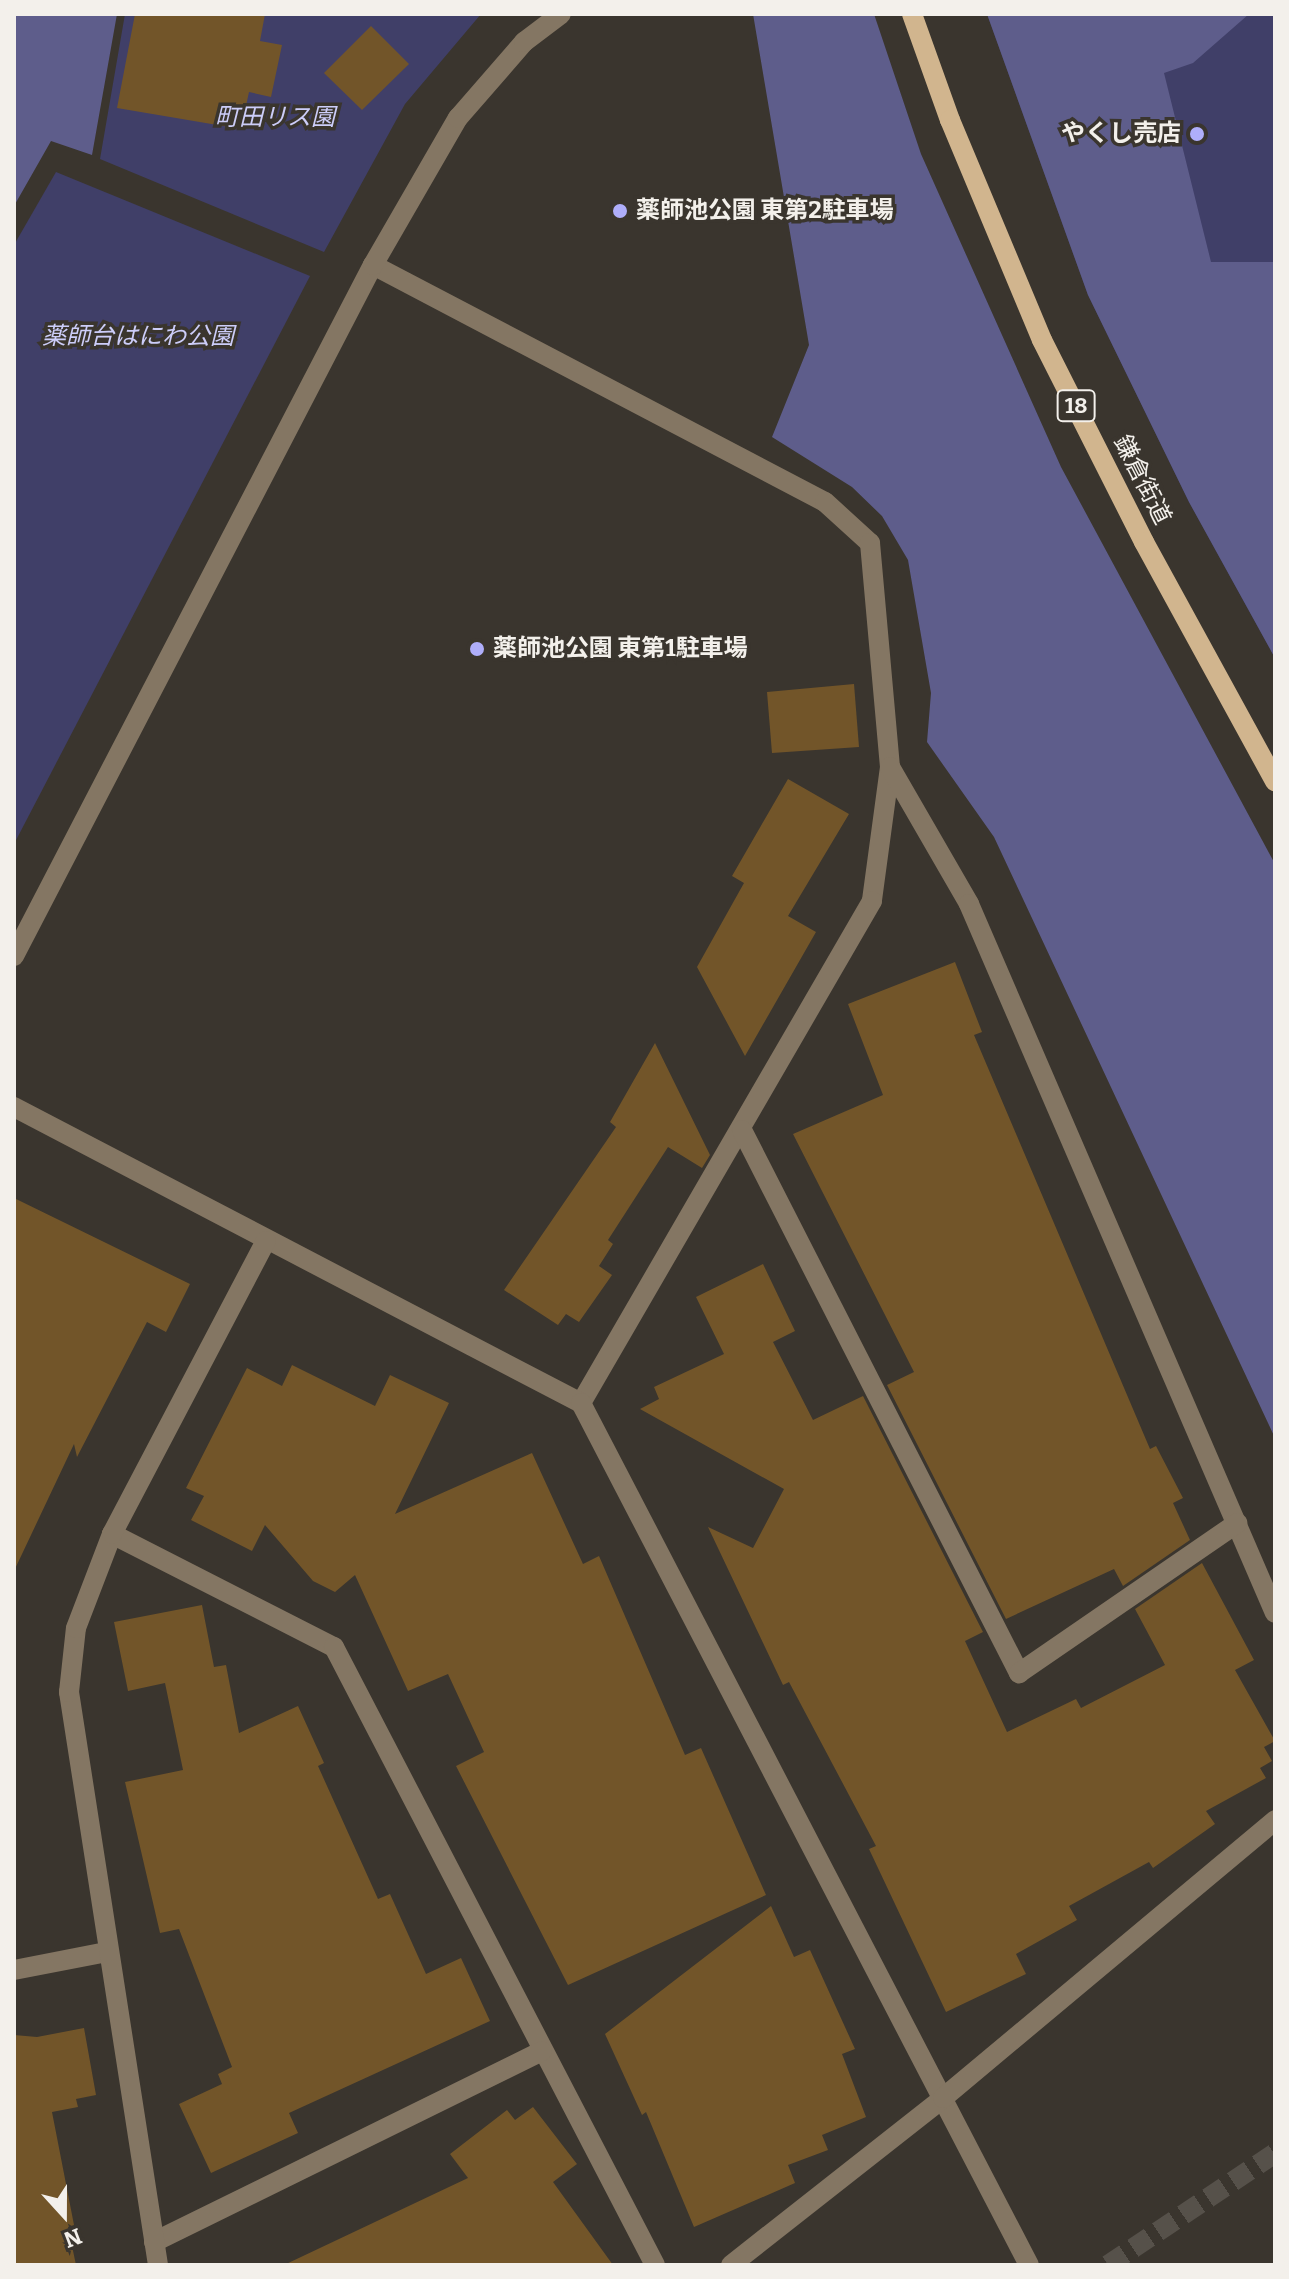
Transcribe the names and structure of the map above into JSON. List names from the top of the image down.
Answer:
{
  "streets": {
    "main road": ["18", "鎌倉街道"]
  },
  "parks": ["町田リス園", "薬師台はにわ公園"],
  "places": ["やくし売店", "薬師池公園 東第2駐車場", "薬師池公園 東第1駐車場"],
  "north": "bottom"
}
